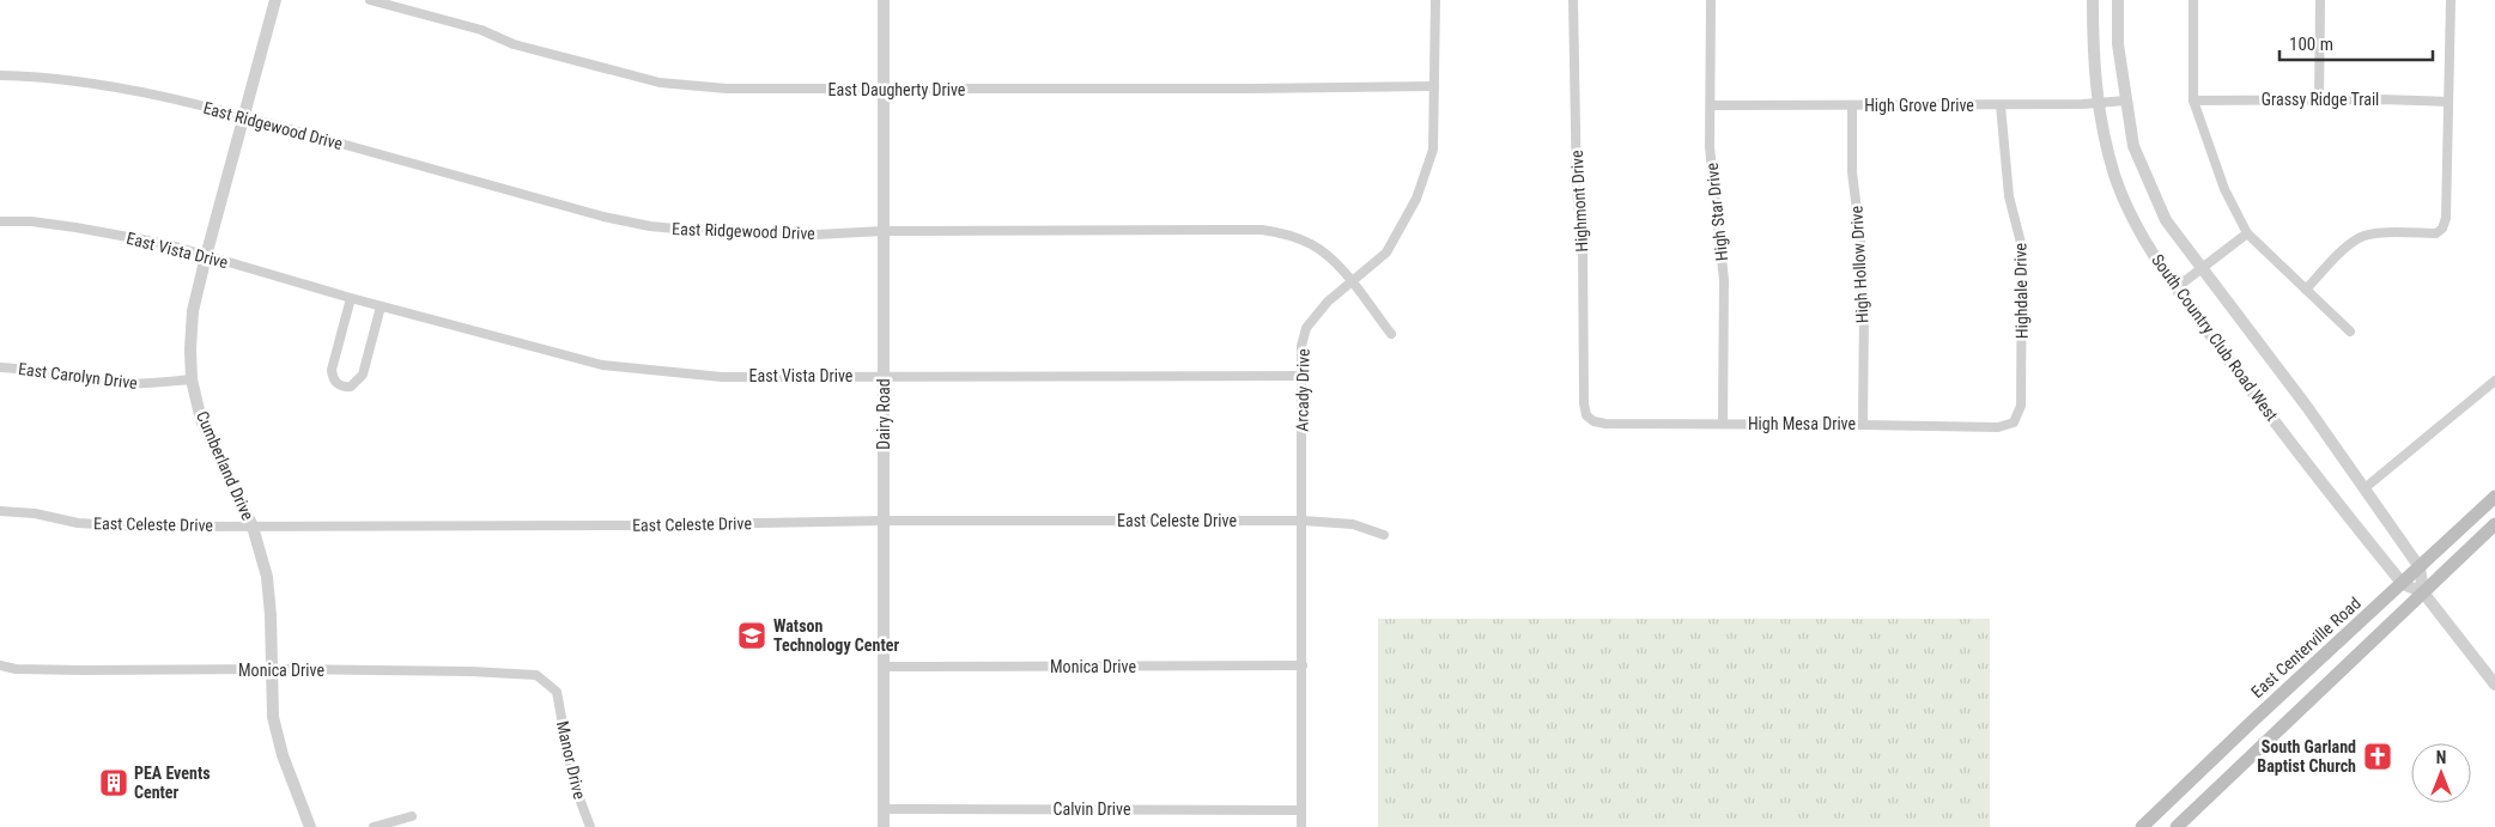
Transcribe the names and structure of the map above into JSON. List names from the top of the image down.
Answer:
{
  "streets": {
    "main road": ["East Centerville Road"],
    "street": [
      "East Daugherty Drive",
      "Grassy Ridge Trail",
      "High Grove Drive",
      "East Ridgewood Drive",
      "Highmont Drive",
      "High Star Drive",
      "East Vista Drive",
      "High Hollow Drive",
      "Highdale Drive",
      "South Country Club Road West",
      "East Carolyn Drive",
      "Arcady Drive",
      "Dairy Road",
      "High Mesa Drive",
      "Cumberland Drive",
      "East Celeste Drive",
      "Monica Drive",
      "Manor Drive",
      "Calvin Drive"
    ]
  },
  "crossings": [
    ["East Daugherty Drive", "Arcady Drive"],
    ["East Daugherty Drive", "Dairy Road"],
    ["High Grove Drive", "High Star Drive"],
    ["High Grove Drive", "High Hollow Drive"],
    ["High Grove Drive", "Highdale Drive"],
    ["High Grove Drive", "South Country Club Road West"],
    ["East Ridgewood Drive", "Arcady Drive"],
    ["East Ridgewood Drive", "Dairy Road"],
    ["East Ridgewood Drive", "Cumberland Drive"],
    ["Highmont Drive", "High Mesa Drive"],
    ["High Star Drive", "High Mesa Drive"],
    ["East Vista Drive", "Arcady Drive"],
    ["East Vista Drive", "Dairy Road"],
    ["East Vista Drive", "Cumberland Drive"],
    ["High Hollow Drive", "High Mesa Drive"],
    ["Highdale Drive", "High Mesa Drive"],
    ["South Country Club Road West", "East Centerville Road"],
    ["East Carolyn Drive", "Cumberland Drive"],
    ["Arcady Drive", "East Celeste Drive"],
    ["Arcady Drive", "Monica Drive"],
    ["Arcady Drive", "Calvin Drive"],
    ["Dairy Road", "East Celeste Drive"],
    ["Dairy Road", "Monica Drive"],
    ["Dairy Road", "Calvin Drive"],
    ["Cumberland Drive", "East Celeste Drive"],
    ["Cumberland Drive", "Monica Drive"],
    ["Monica Drive", "Manor Drive"]
  ],
  "places": {
    "school or university": ["Watson Technology Center"],
    "church": ["South Garland Baptist Church"],
    "building": ["PEA Events Center"]
  },
  "scale_bar": "100 m",
  "north": "top"
}
